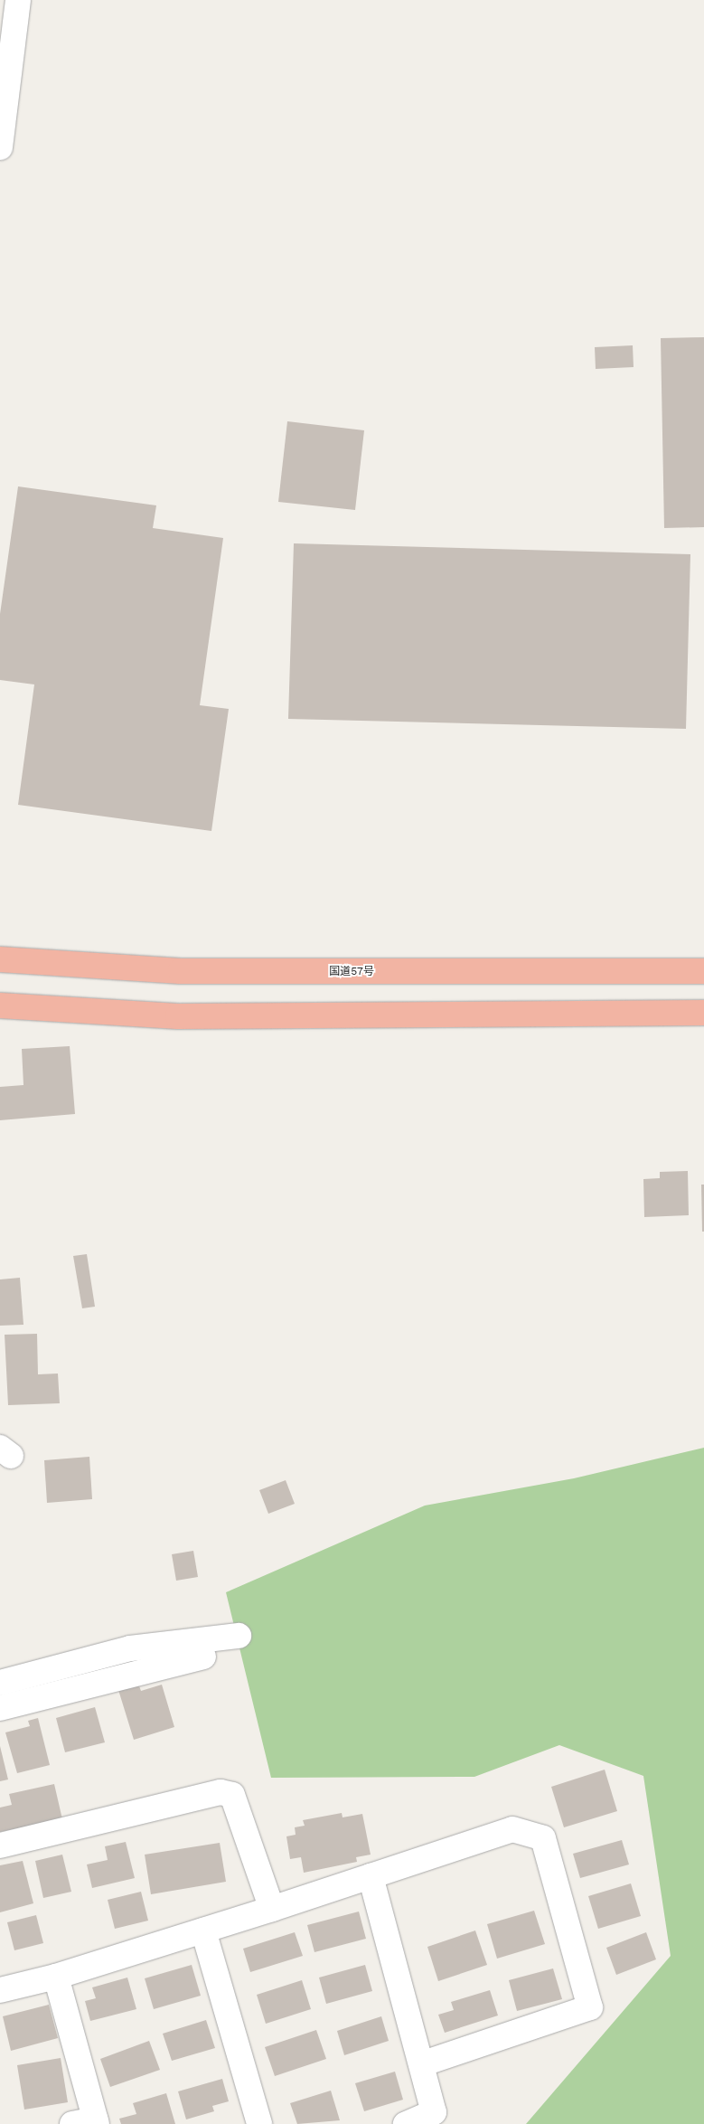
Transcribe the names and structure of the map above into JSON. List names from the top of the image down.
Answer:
{
  "streets": {
    "highway": ["国道57号"]
  }
}
